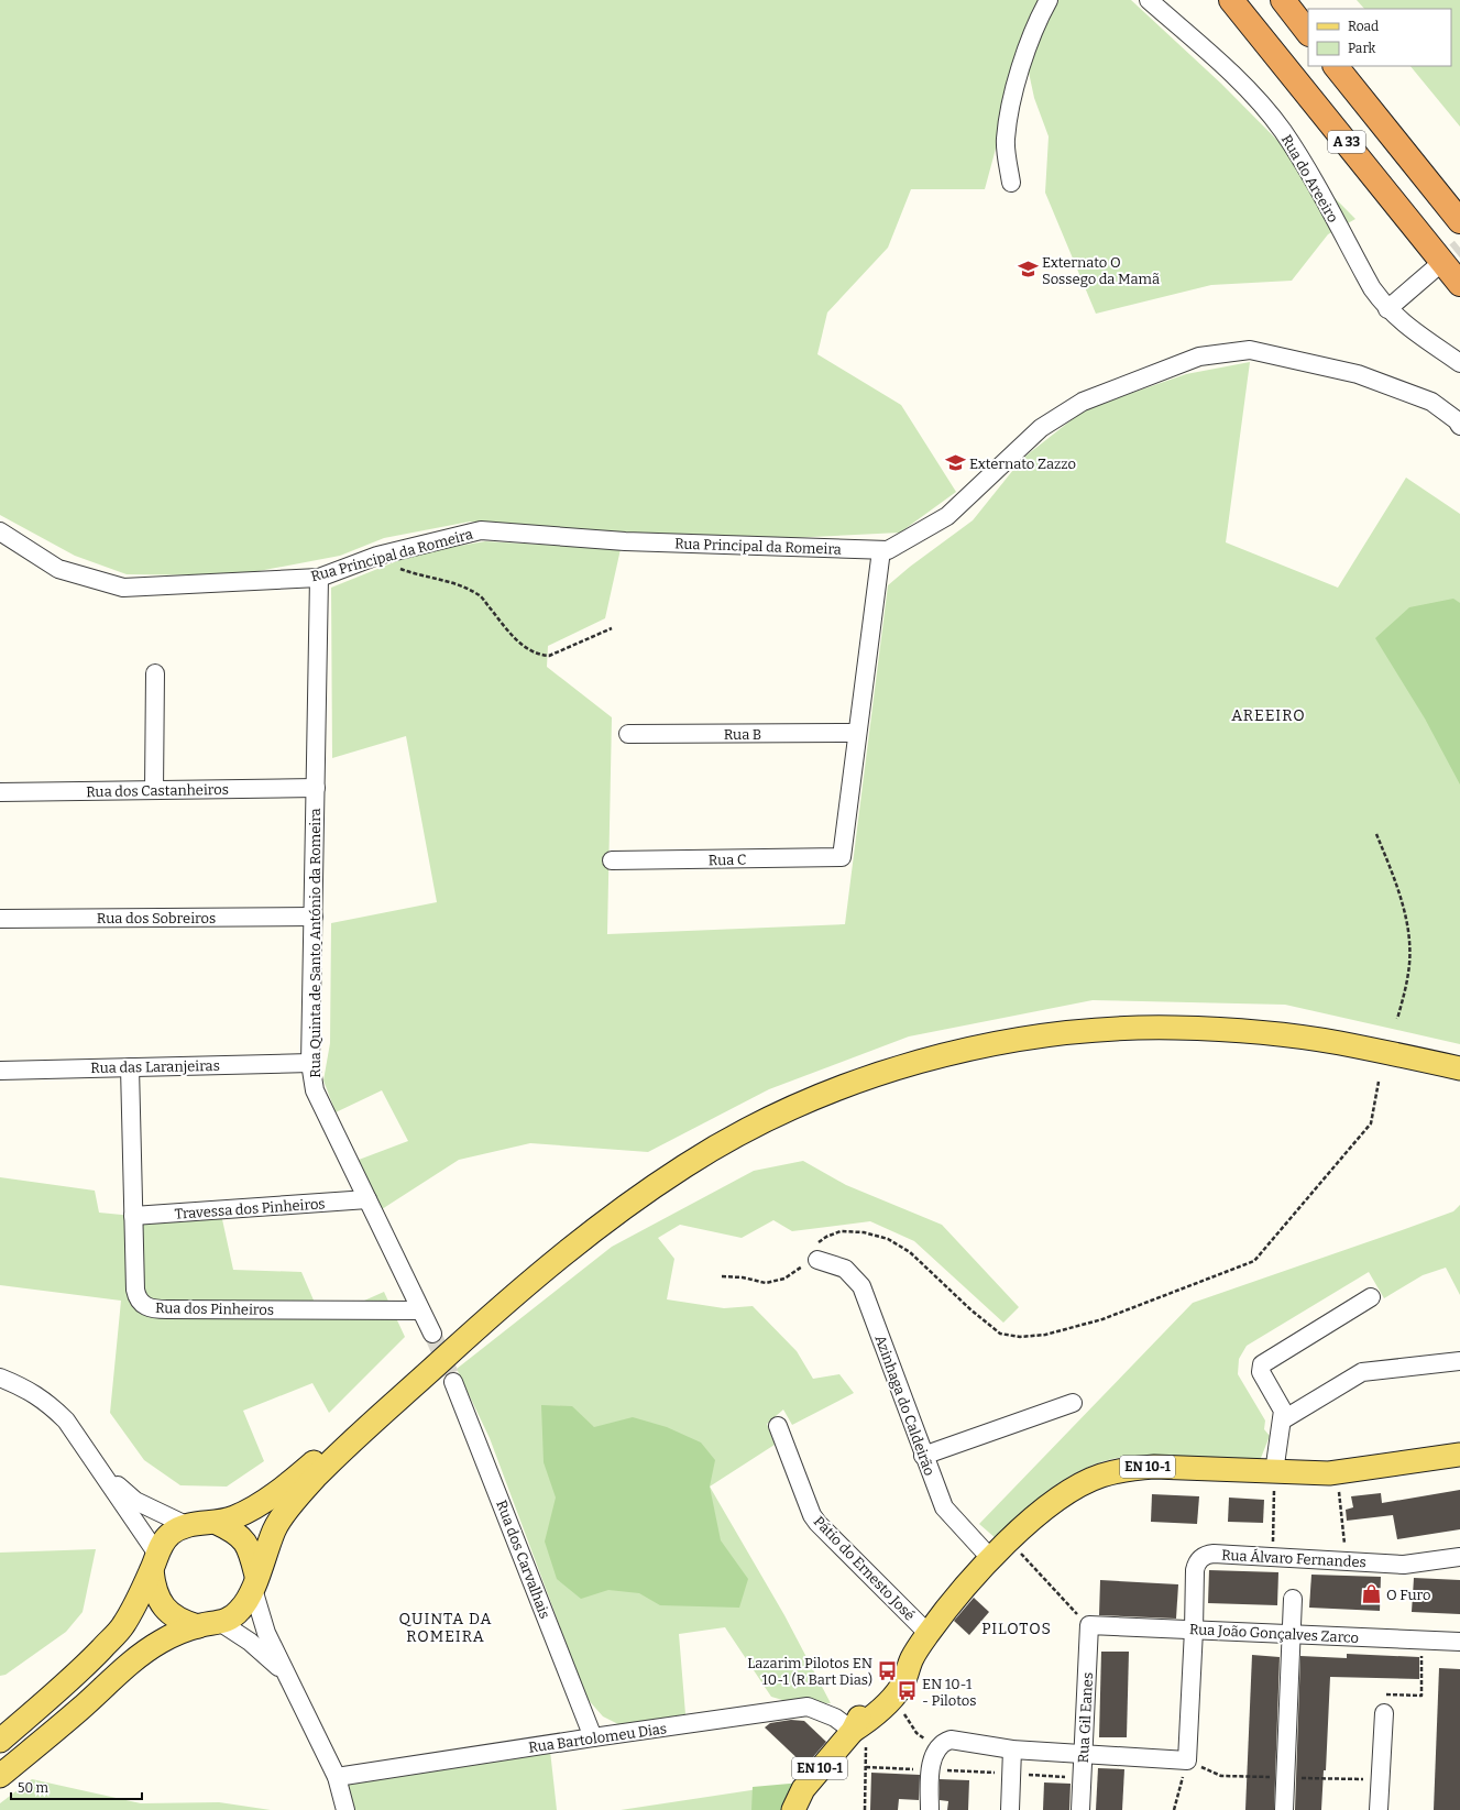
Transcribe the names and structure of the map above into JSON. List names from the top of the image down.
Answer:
{
  "streets": {
    "highway": ["A 33"],
    "main road": ["EN 10-1"],
    "street": [
      "Rua do Areeiro",
      "Rua Principal da Romeira",
      "Rua B",
      "Rua dos Castanheiros",
      "Rua C",
      "Rua dos Sobreiros",
      "Rua Quinta de Santo António da Romeira",
      "Rua das Laranjeiras",
      "Travessa dos Pinheiros",
      "Rua dos Pinheiros",
      "Azinhaga do Caldeirão",
      "Rua Álvaro Fernandes",
      "Rua dos Carvalhais",
      "Pátio do Ernesto José",
      "Rua João Gonçalves Zarco",
      "Rua Gil Eanes",
      "Rua Bartolomeu Dias"
    ]
  },
  "crossings": [
    ["Rua Principal da Romeira", "Rua Quinta de Santo António da Romeira"],
    ["Rua B", "Rua C"],
    ["Rua dos Castanheiros", "Rua Quinta de Santo António da Romeira"],
    ["Rua dos Sobreiros", "Rua Quinta de Santo António da Romeira"],
    ["Rua Quinta de Santo António da Romeira", "Rua das Laranjeiras"],
    ["Rua Quinta de Santo António da Romeira", "Travessa dos Pinheiros"],
    ["Rua Quinta de Santo António da Romeira", "Rua dos Pinheiros"],
    ["Rua das Laranjeiras", "Rua dos Pinheiros"],
    ["Travessa dos Pinheiros", "Rua dos Pinheiros"],
    ["Azinhaga do Caldeirão", "EN 10-1"],
    ["EN 10-1", "Pátio do Ernesto José"],
    ["EN 10-1", "Rua Bartolomeu Dias"],
    ["Rua Álvaro Fernandes", "Rua João Gonçalves Zarco"],
    ["Rua dos Carvalhais", "Rua Bartolomeu Dias"],
    ["Rua João Gonçalves Zarco", "Rua Gil Eanes"]
  ],
  "districts": ["AREEIRO", "QUINTA DA ROMEIRA", "PILOTOS"],
  "places": {
    "school or university": ["Externato O Sossego da Mamã", "Externato Zazzo"],
    "shop": ["O Furo"],
    "bus stop": ["Lazarim Pilotos EN 10-1 (R Bart Dias)", "EN 10-1 - Pilotos"]
  },
  "legend": ["Road", "Park"],
  "scale_bar": "50 m"
}
